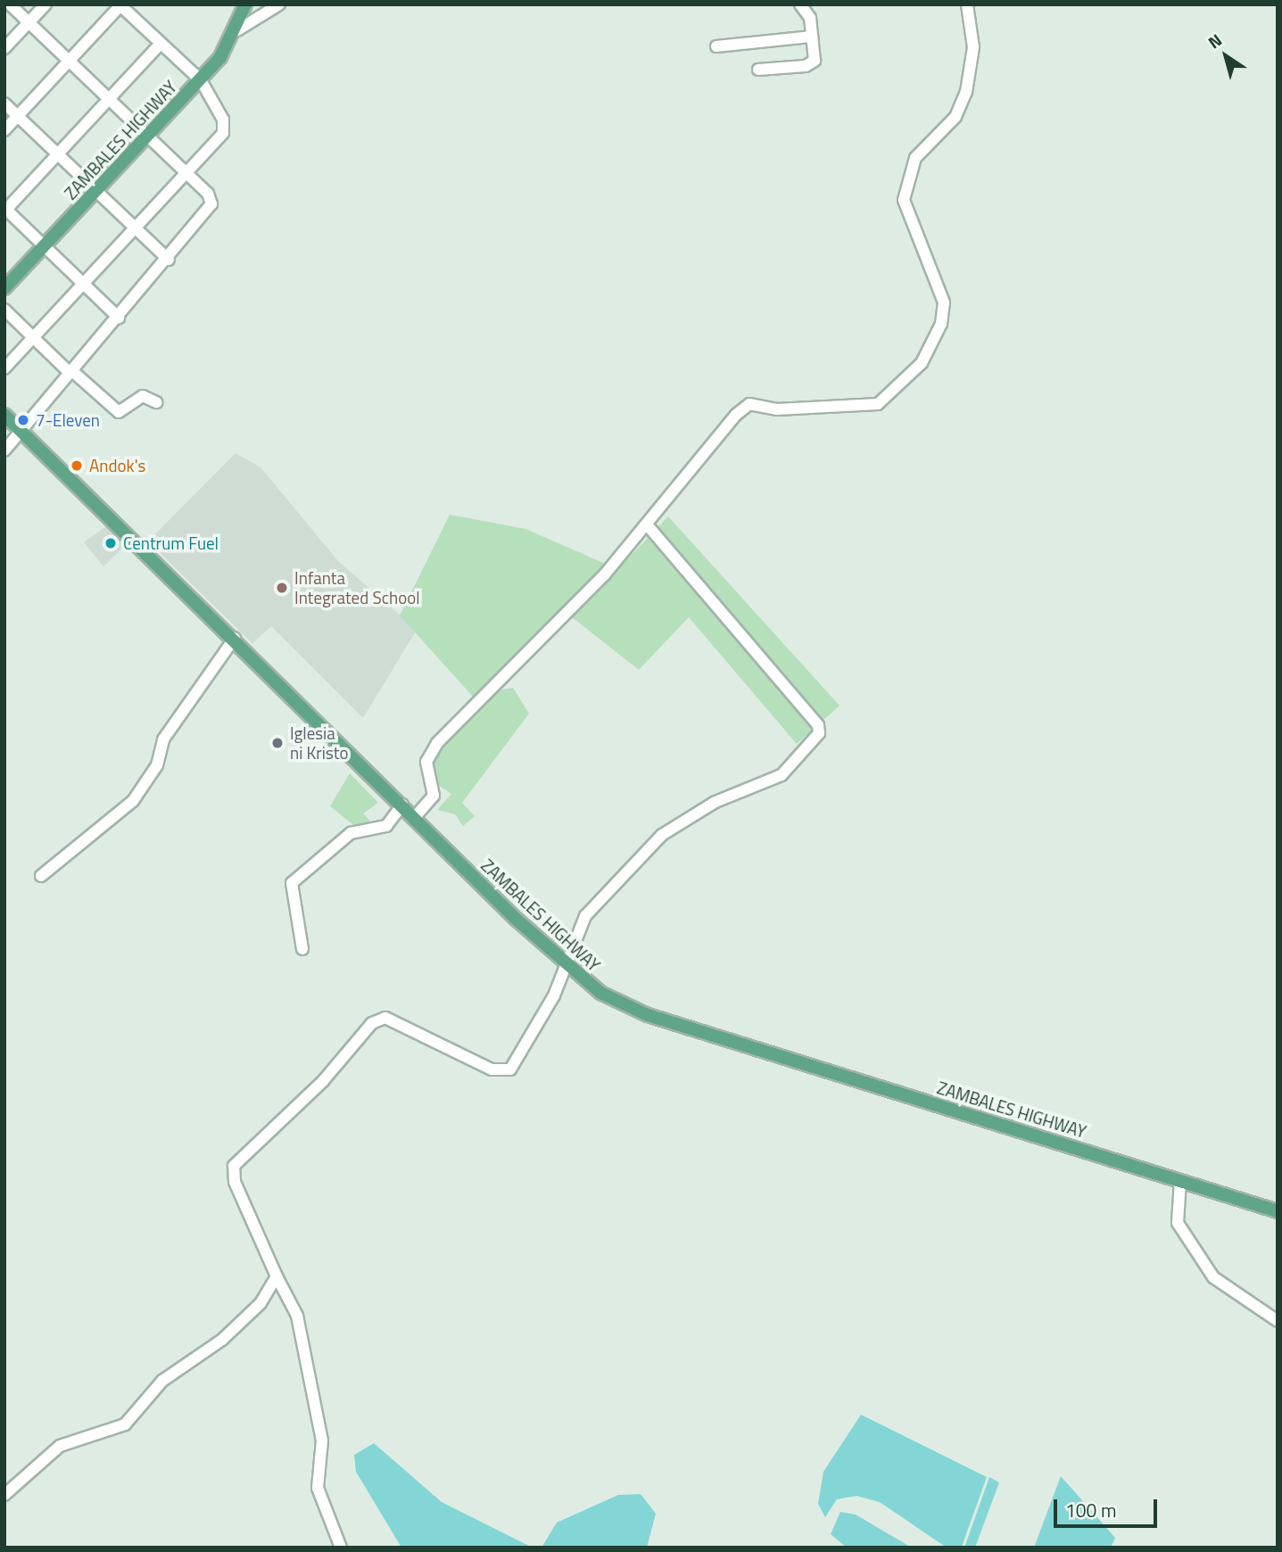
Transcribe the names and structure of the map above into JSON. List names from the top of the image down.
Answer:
{
  "streets": {
    "main road": ["ZAMBALES HIGHWAY"]
  },
  "places": [
    "7-Eleven",
    "Andok's",
    "Centrum Fuel",
    "Infanta Integrated School",
    "Iglesia ni Kristo"
  ],
  "scale_bar": "100 m",
  "north": "top left"
}
